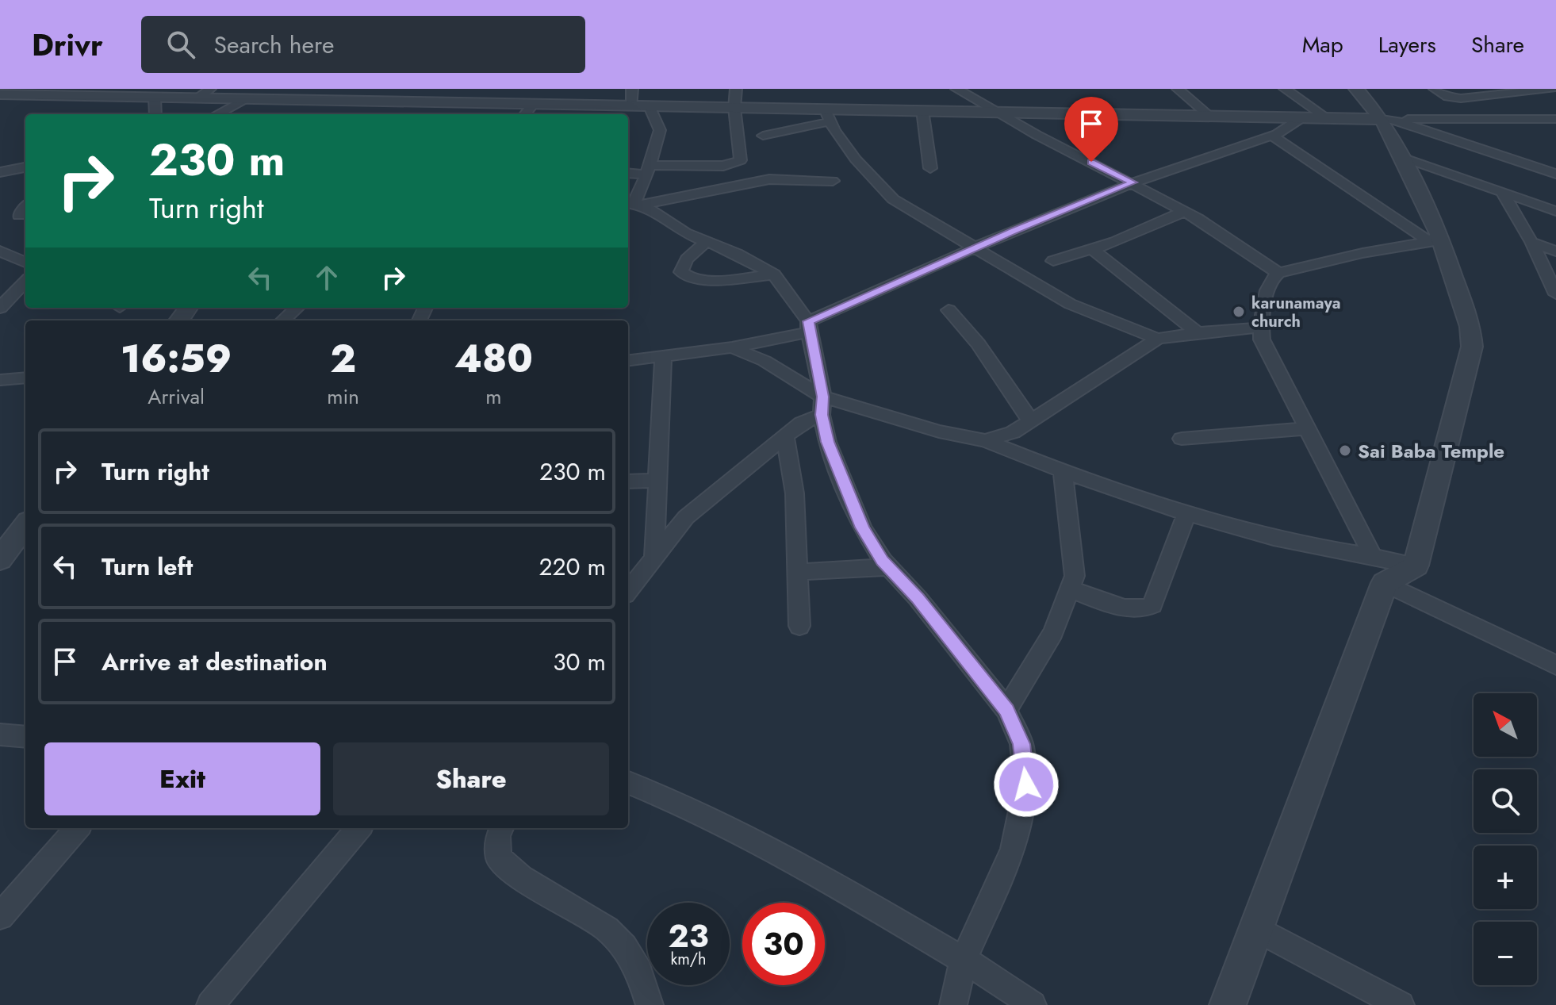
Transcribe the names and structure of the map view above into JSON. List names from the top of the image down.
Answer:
{
  "places": ["karunamaya church", "Sai Baba Temple"],
  "north": "top left",
  "page": {
    "header": "Drivr",
    "search": "Search here",
    "nav": ["Map", "Layers", "Share"],
    "turn": ["230 m", "Turn right"],
    "eta": [
      "16:59",
      "Arrival",
      "2",
      "min",
      "480",
      "m"
    ],
    "list": [
      {
        "name": "Turn right",
        "value": "230 m"
      },
      {
        "name": "Turn left",
        "value": "220 m"
      },
      {
        "name": "Arrive at destination",
        "value": "30 m"
      }
    ],
    "map_buttons": ["+", "−"],
    "buttons": ["Exit", "Share"],
    "speed": "23 km/h",
    "limit": "30"
  }
}
